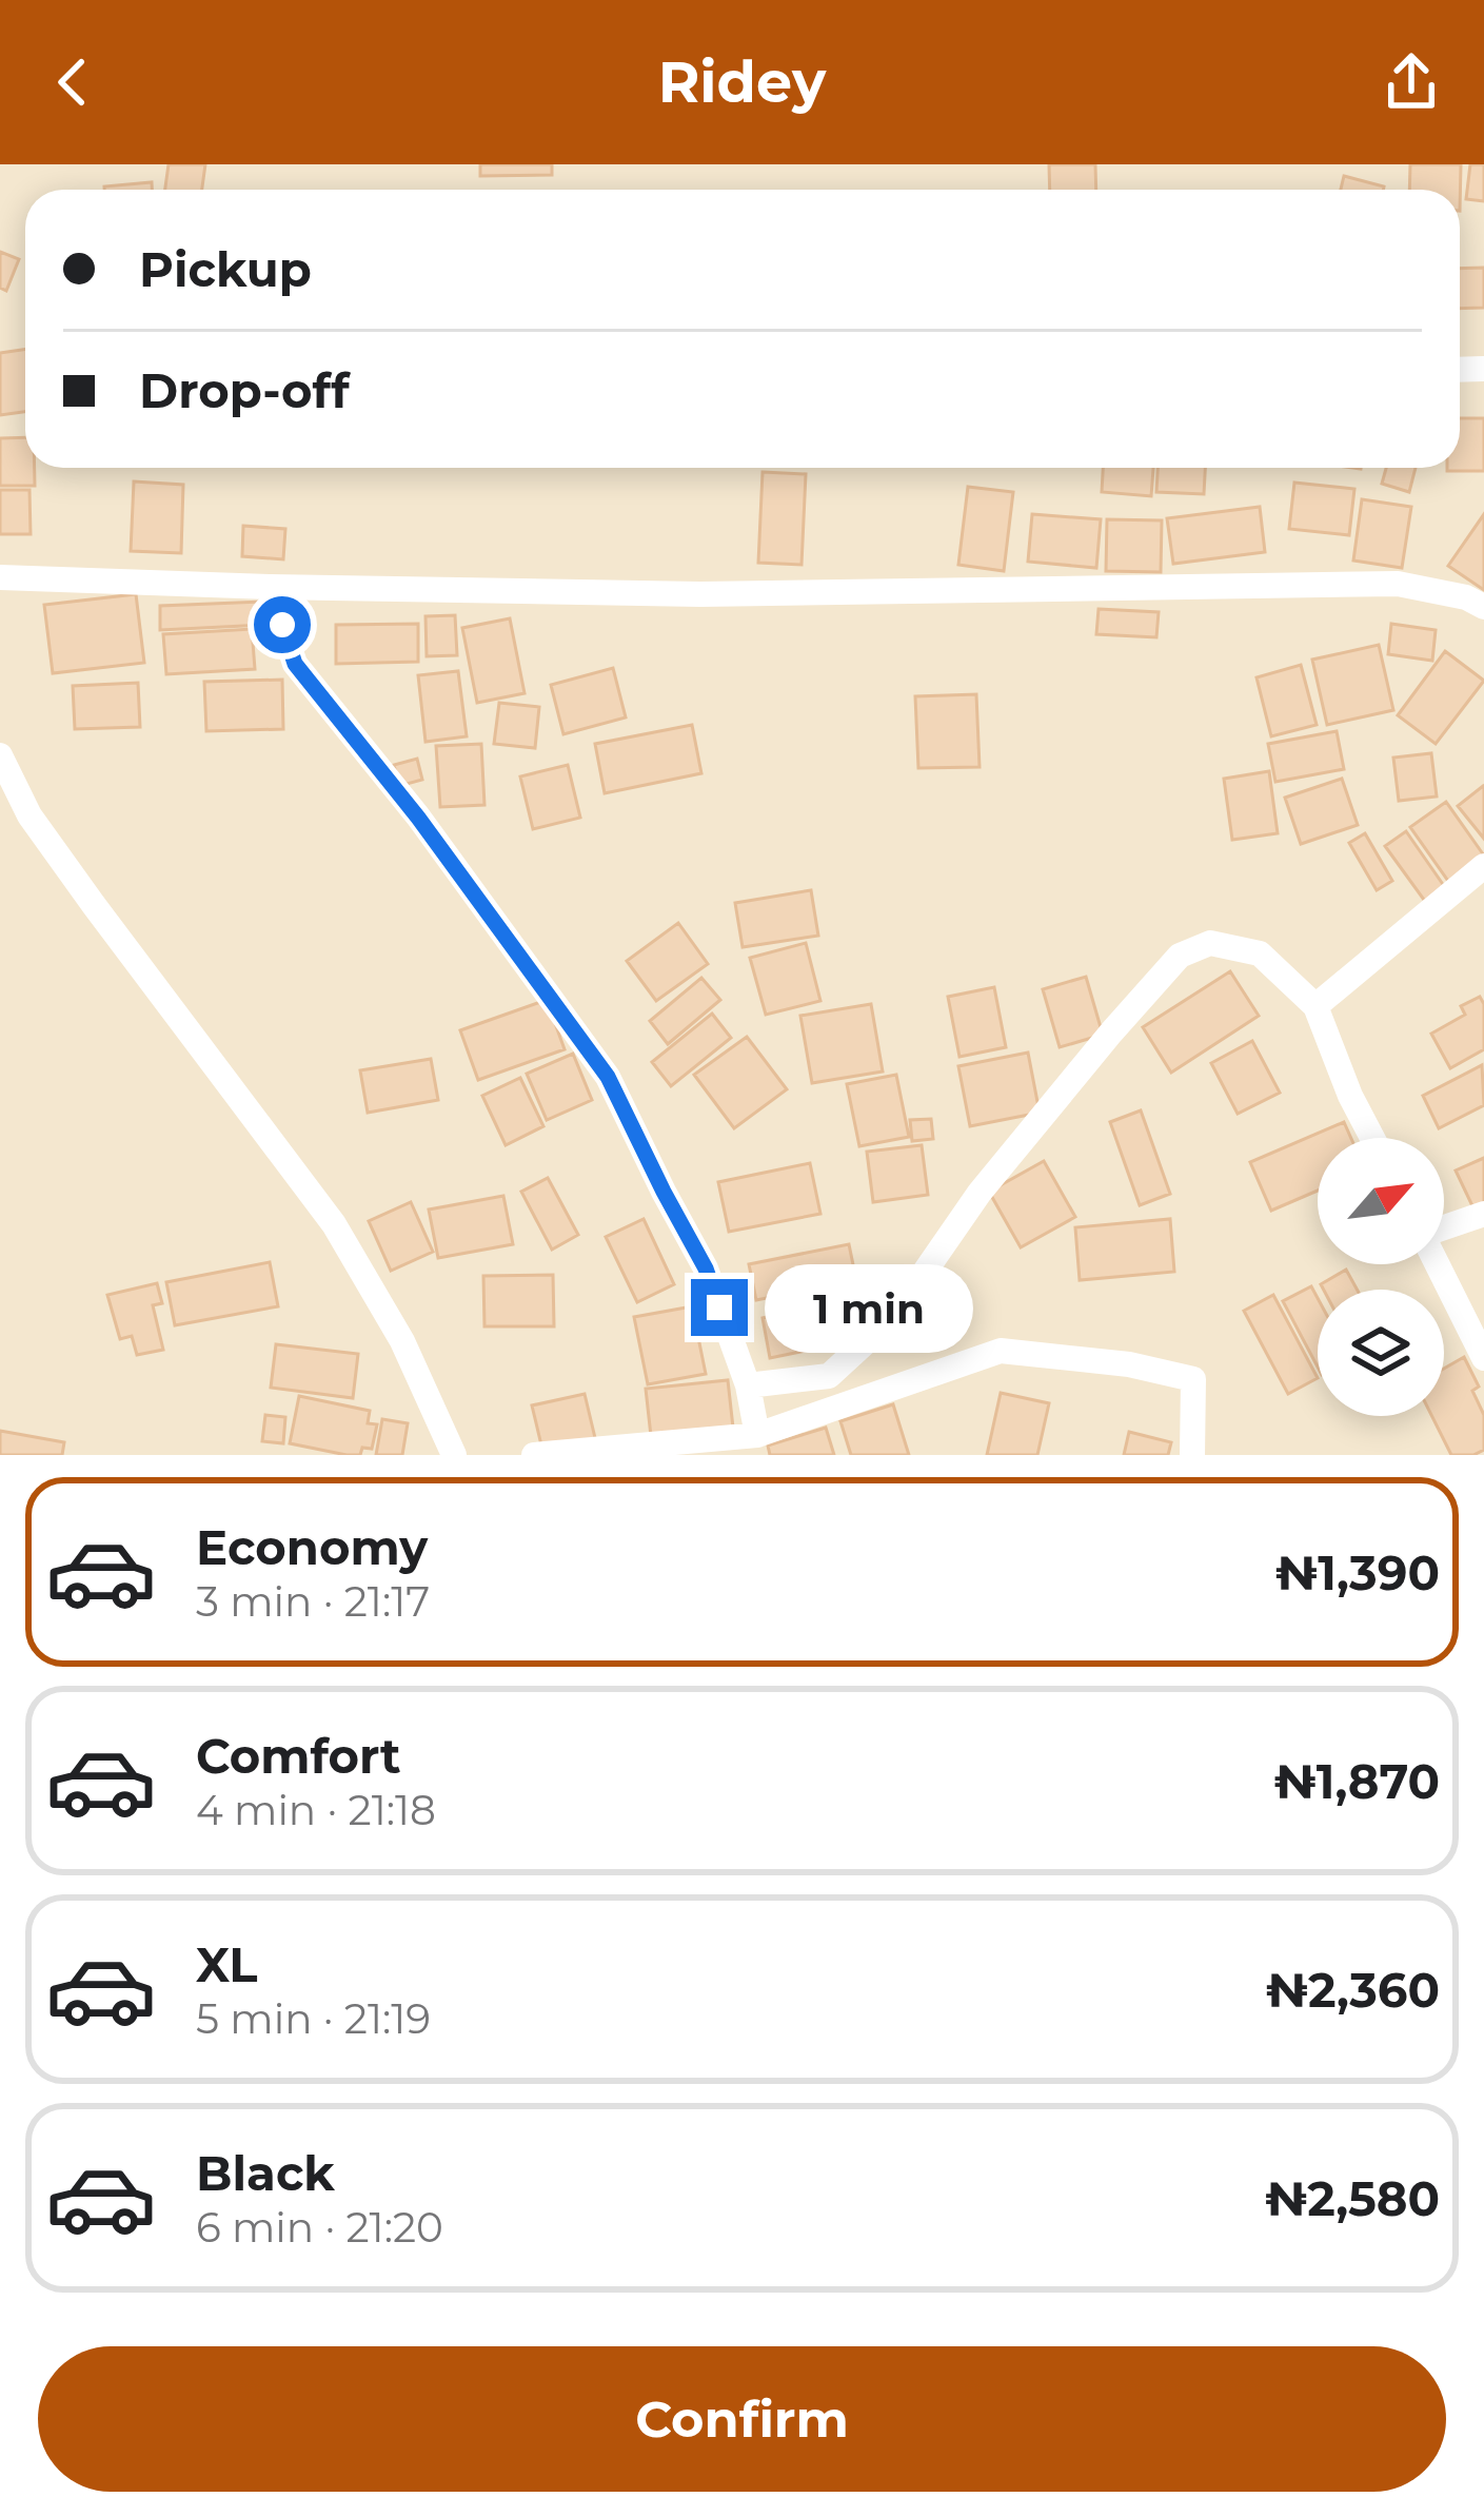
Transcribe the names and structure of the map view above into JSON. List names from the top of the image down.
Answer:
{
  "north": "top right",
  "page": {
    "header": "Ridey",
    "banner": ["Pickup", "Drop-off"],
    "bubble": "1 min",
    "list": [
      {
        "name": "Economy",
        "note": "3 min · 21:17",
        "value": "₦1,390"
      },
      {
        "name": "Comfort",
        "note": "4 min · 21:18",
        "value": "₦1,870"
      },
      {
        "name": "XL",
        "note": "5 min · 21:19",
        "value": "₦2,360"
      },
      {
        "name": "Black",
        "note": "6 min · 21:20",
        "value": "₦2,580"
      }
    ],
    "buttons": "Confirm"
  }
}
